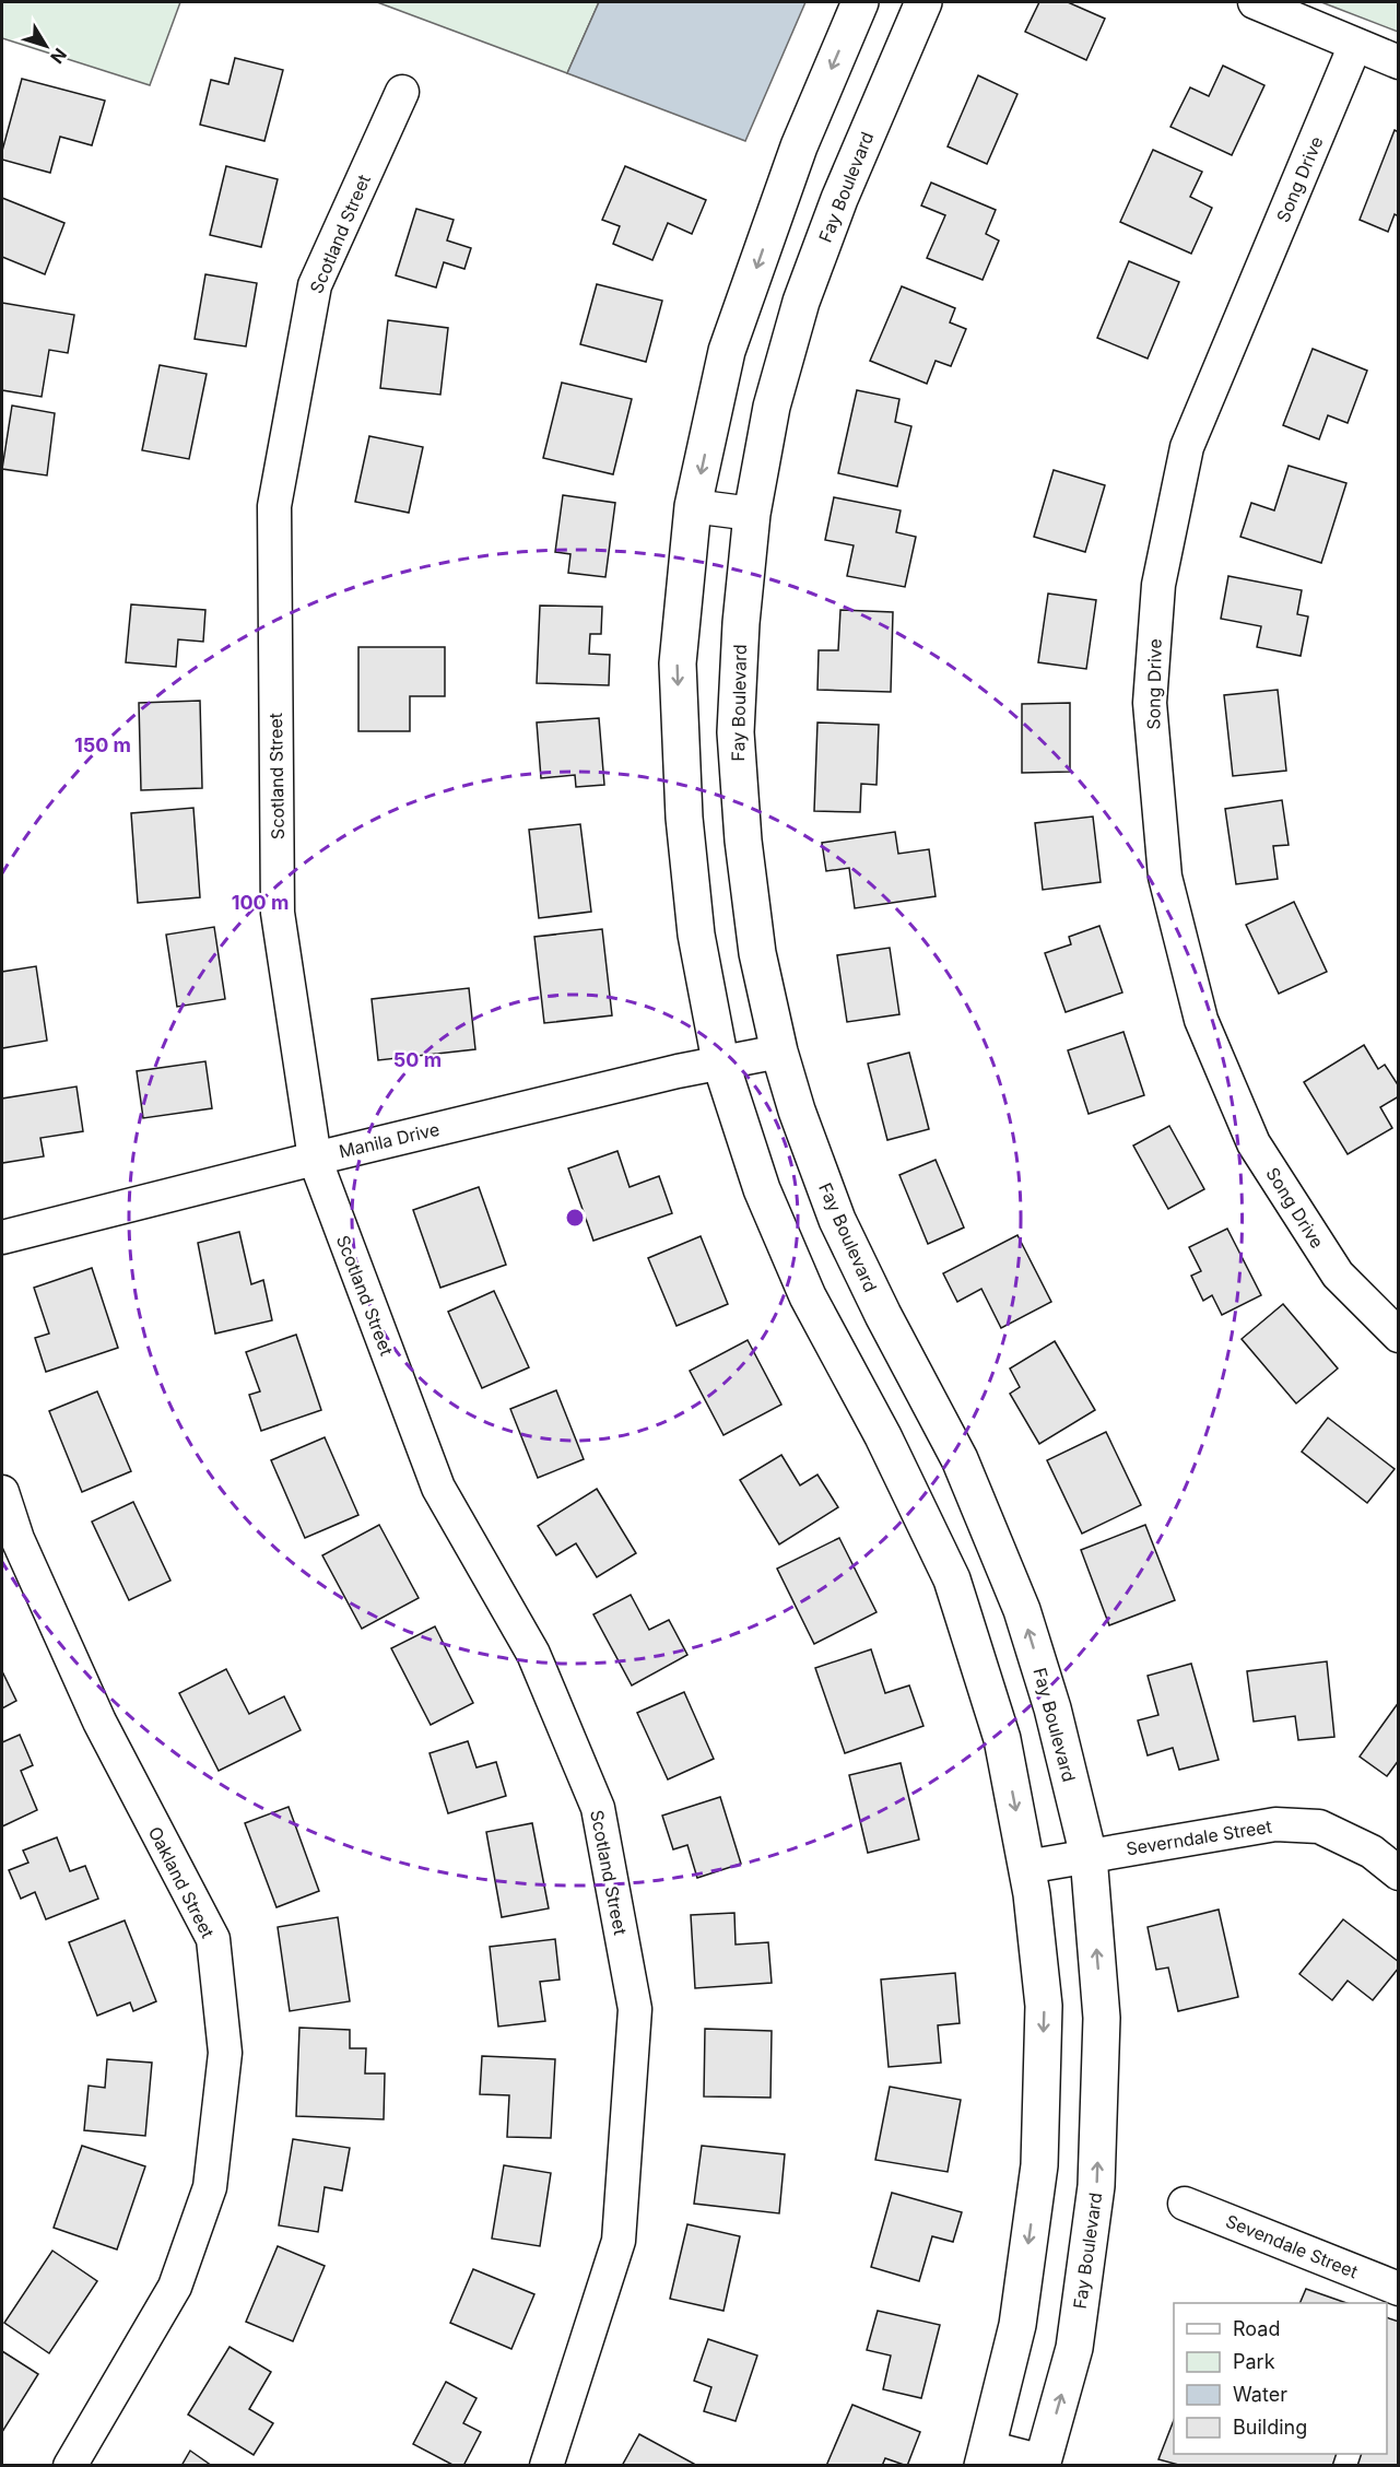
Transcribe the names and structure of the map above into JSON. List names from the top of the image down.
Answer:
{
  "streets": {
    "main road": ["Fay Boulevard"],
    "street": [
      "Song Drive",
      "Scotland Street",
      "Manila Drive",
      "Severndale Street",
      "Oakland Street",
      "Sevendale Street"
    ]
  },
  "crossings": [
    ["Fay Boulevard", "Manila Drive"],
    ["Fay Boulevard", "Severndale Street"],
    ["Scotland Street", "Manila Drive"]
  ],
  "legend": [
    "Road",
    "Park",
    "Water",
    "Building"
  ],
  "north": "bottom right",
  "rings": ["150 m", "100 m", "50 m"]
}
